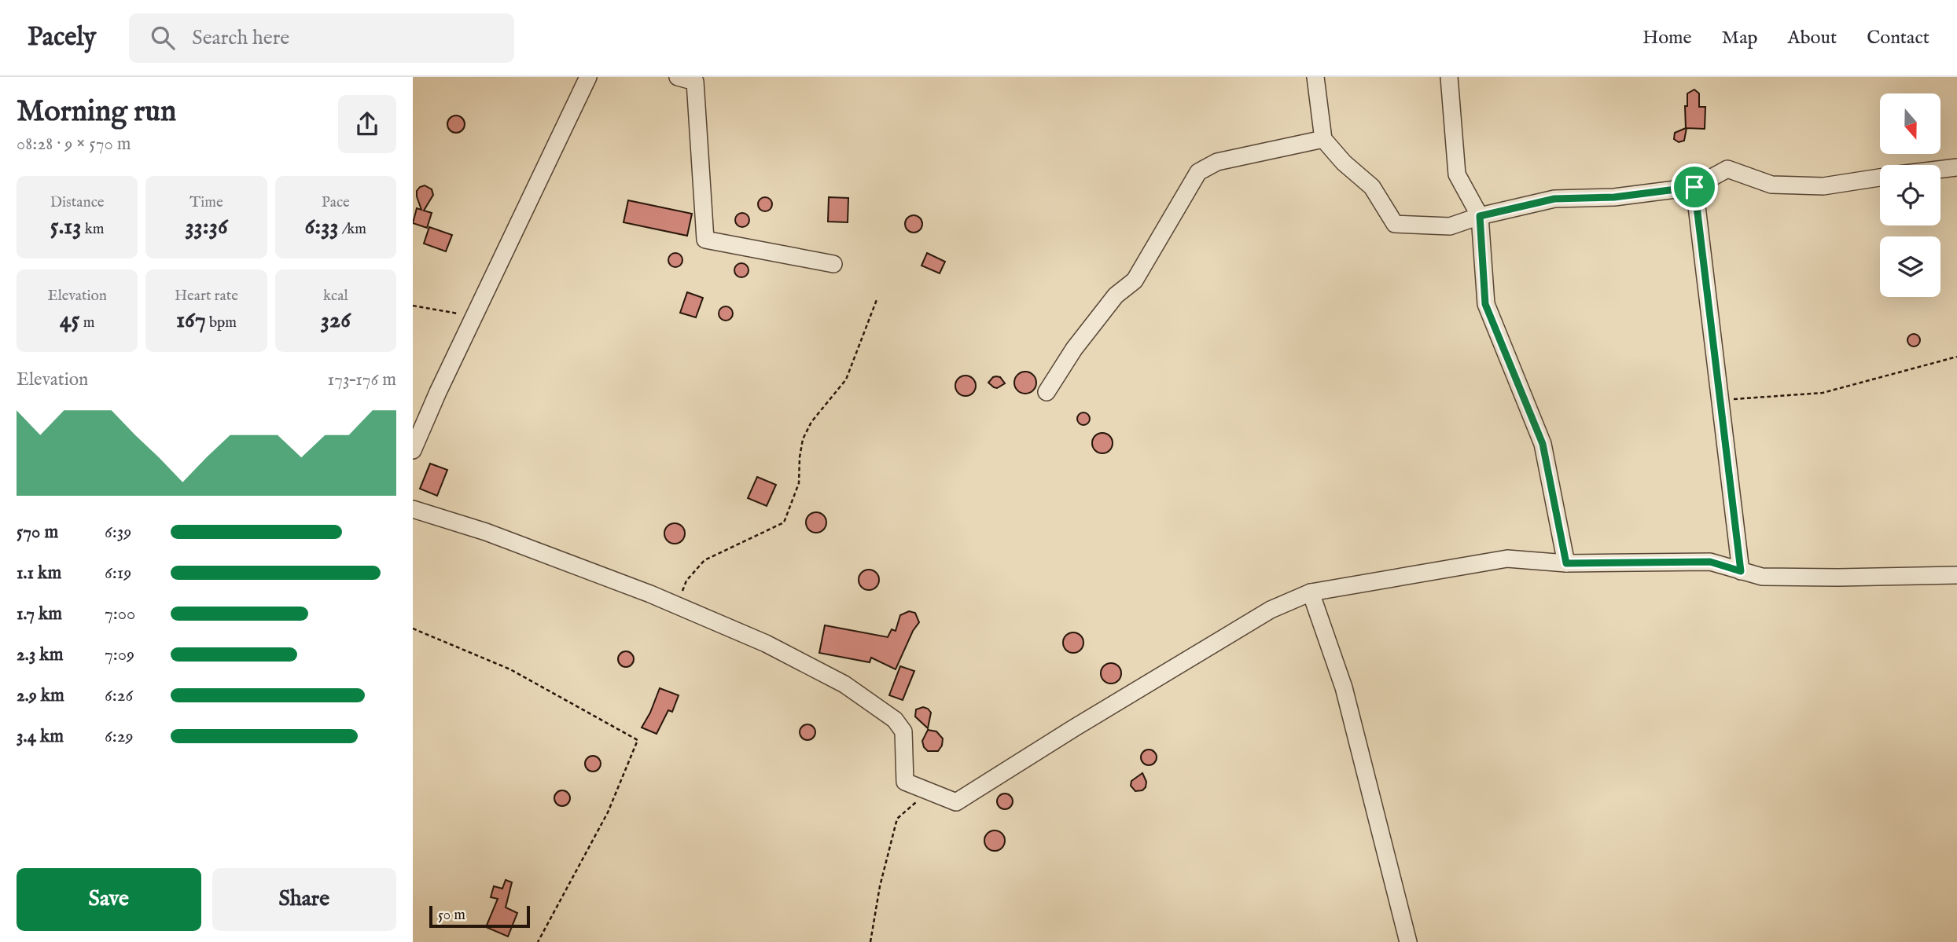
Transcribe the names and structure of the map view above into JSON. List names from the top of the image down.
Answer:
{
  "scale_bar": "50 m",
  "north": "bottom",
  "page": {
    "header": "Pacely",
    "search": "Search here",
    "nav": [
      "Home",
      "Map",
      "About",
      "Contact"
    ],
    "heading": ["Morning run", "08:28 · 9 × 570 m"],
    "stats": [
      ["Distance", "5.13 km"],
      ["Time", "33:36"],
      ["Pace", "6:33 /km"],
      ["Elevation", "45 m"],
      ["Heart rate", "167 bpm"],
      ["kcal", "326"]
    ],
    "chart": ["Elevation", "173–176 m"],
    "list": [
      {
        "name": "570 m",
        "note": "6:39"
      },
      {
        "name": "1.1 km",
        "note": "6:19"
      },
      {
        "name": "1.7 km",
        "note": "7:00"
      },
      {
        "name": "2.3 km",
        "note": "7:09"
      },
      {
        "name": "2.9 km",
        "note": "6:26"
      },
      {
        "name": "3.4 km",
        "note": "6:29"
      }
    ],
    "buttons": ["Save", "Share"],
    "scale": "50 m"
  }
}
